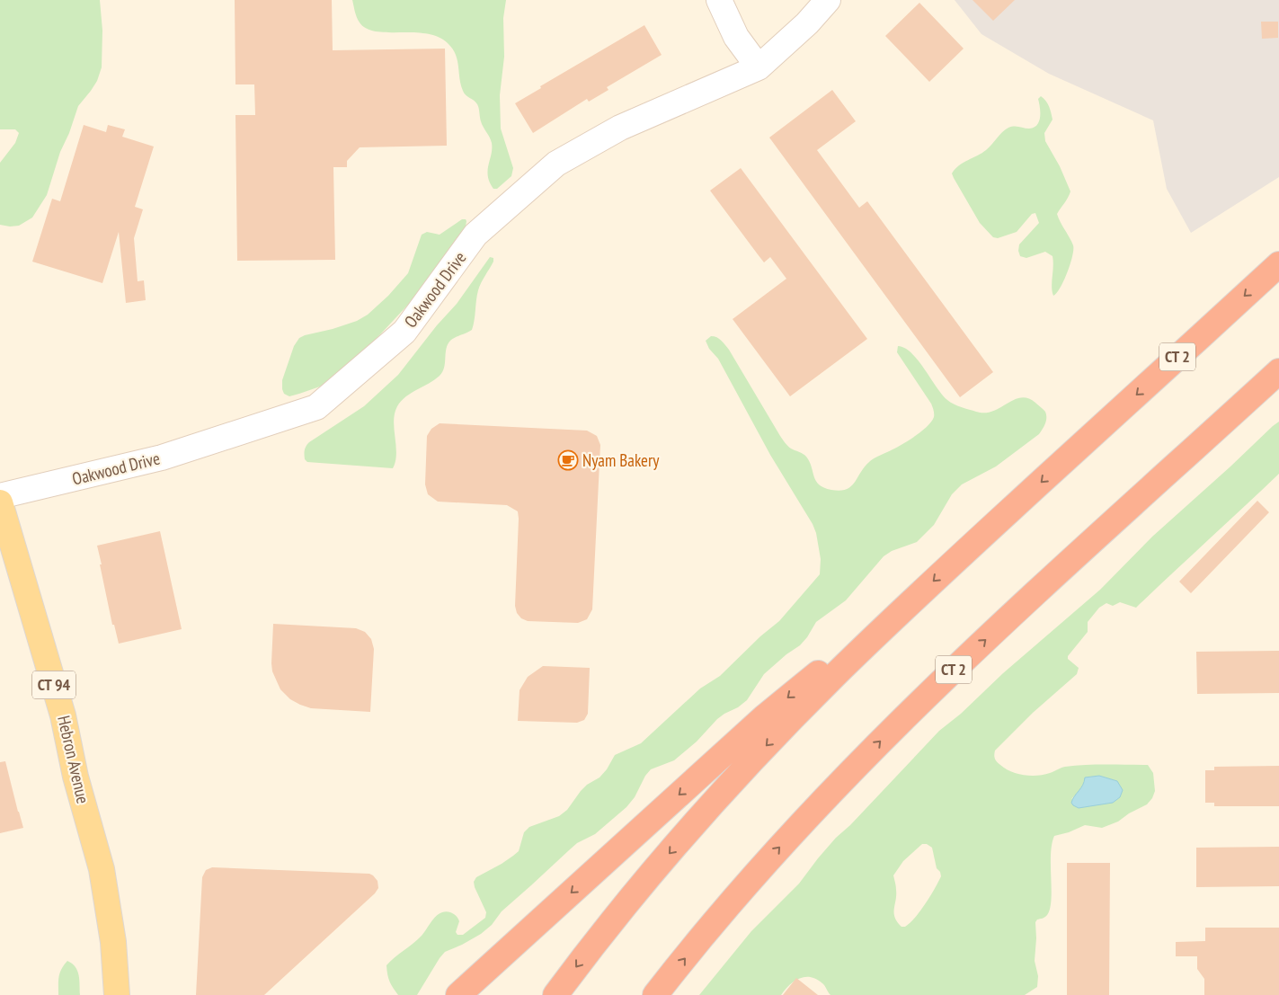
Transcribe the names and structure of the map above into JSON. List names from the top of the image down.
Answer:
{
  "streets": {
    "highway": ["CT 2"],
    "main road": ["CT 94", "Hebron Avenue"],
    "street": ["Oakwood Drive"]
  },
  "places": {
    "cafe": ["Nyam Bakery"]
  }
}
